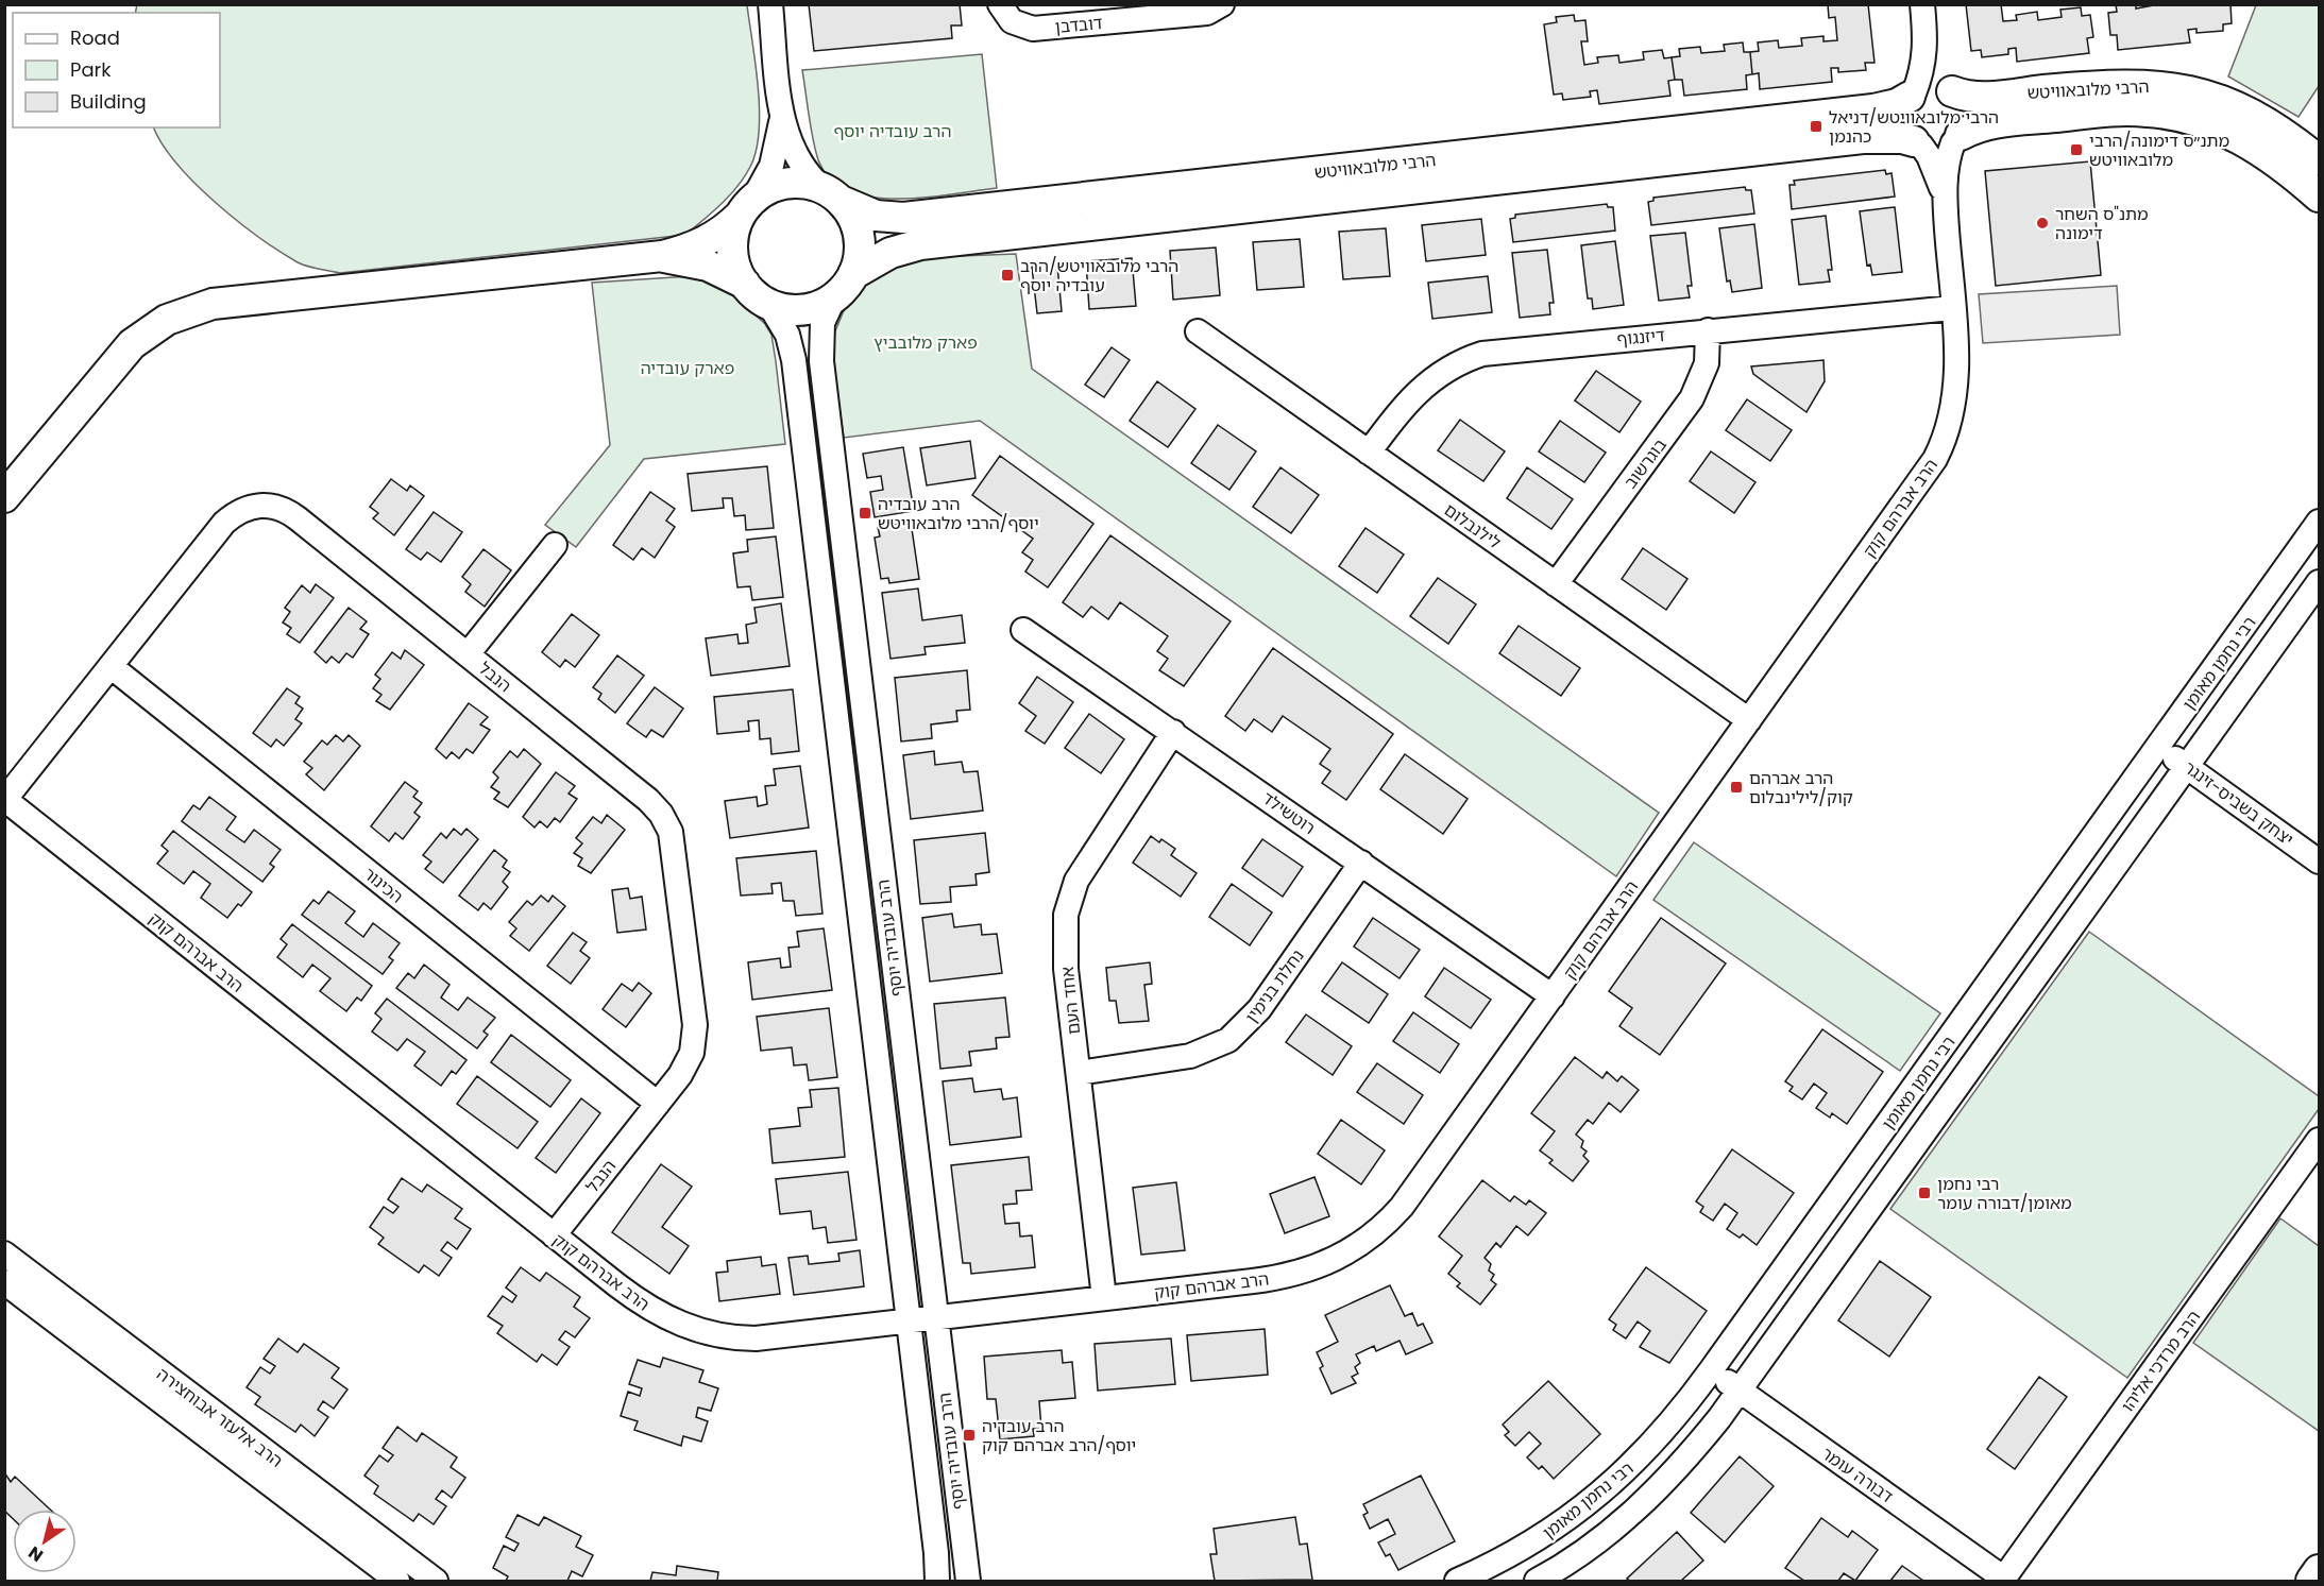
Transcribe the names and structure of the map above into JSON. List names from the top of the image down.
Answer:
{
  "streets": {
    "main road": ["הרבי מלובאוויטש"],
    "street": [
      "דובדבן",
      "דיזנגוף",
      "בוגרשוב",
      "הרב אברהם קוק",
      "לילנבלום",
      "רבי נחמן מאומן",
      "הנבל",
      "יצחק בשביס-זינגר",
      "רוטשילד",
      "הכינור",
      "הרב עובדיה יוסף",
      "נחלת בנימין",
      "אחד העם",
      "הרב מרדכי אליהו",
      "הרב אלעזר אבוחצירה",
      "דבורה עומר"
    ]
  },
  "crossings": [
    ["הרבי מלובאוויטש", "הרב אברהם קוק"],
    ["הרבי מלובאוויטש", "הרב עובדיה יוסף"],
    ["דיזנגוף", "בוגרשוב"],
    ["דיזנגוף", "הרב אברהם קוק"],
    ["דיזנגוף", "לילנבלום"],
    ["בוגרשוב", "לילנבלום"],
    ["הרב אברהם קוק", "לילנבלום"],
    ["הרב אברהם קוק", "הנבל"],
    ["הרב אברהם קוק", "רוטשילד"],
    ["הרב אברהם קוק", "הרב עובדיה יוסף"],
    ["הרב אברהם קוק", "אחד העם"],
    ["רבי נחמן מאומן", "יצחק בשביס-זינגר"],
    ["רבי נחמן מאומן", "דבורה עומר"],
    ["הנבל", "הכינור"],
    ["רוטשילד", "נחלת בנימין"],
    ["רוטשילד", "אחד העם"],
    ["נחלת בנימין", "אחד העם"],
    ["הרב מרדכי אליהו", "דבורה עומר"]
  ],
  "parks": ["הרב עובדיה יוסף", "פארק מלובביץ", "פארק עובדיה"],
  "places": {
    "transit": [
      "הרבי מלובאוויטש/דניאל כהנמן",
      "מתנ״ס דימונה/הרבי מלובאוויטש",
      "הרבי מלובאוויטש/הרב עובדיה יוסף",
      "הרב עובדיה יוסף/הרבי מלובאוויטש",
      "הרב אברהם קוק/לילינבלום",
      "רבי נחמן מאומן/דבורה עומר",
      "הרב עובדיה יוסף/הרב אברהם קוק"
    ],
    "other": ["מתנ\"ס השחר דימונה"]
  },
  "legend": ["Road", "Park", "Building"],
  "north": "bottom left"
}
